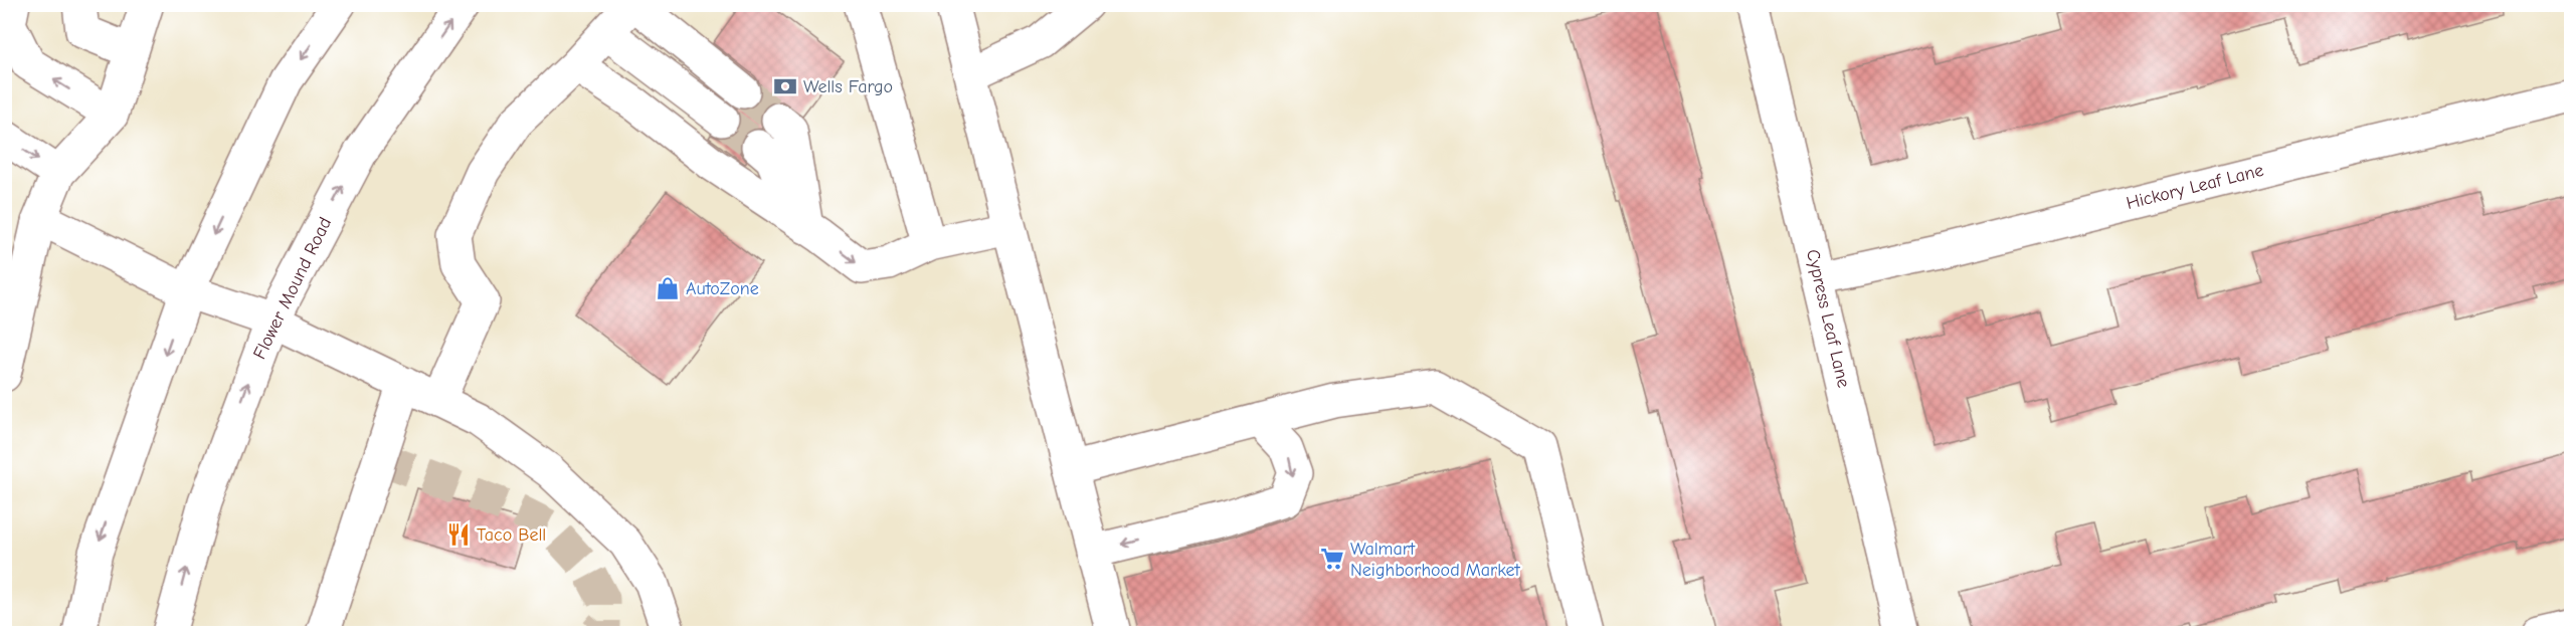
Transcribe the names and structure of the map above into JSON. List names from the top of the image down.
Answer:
{
  "streets": {
    "main road": ["Hickory Leaf Lane", "Flower Mound Road", "Cypress Leaf Lane"]
  },
  "crossings": [
    ["Hickory Leaf Lane", "Cypress Leaf Lane"]
  ],
  "places": {
    "bank": ["Wells Fargo"],
    "shop": ["AutoZone"],
    "restaurant": ["Taco Bell"],
    "supermarket": ["Walmart Neighborhood Market"]
  }
}
